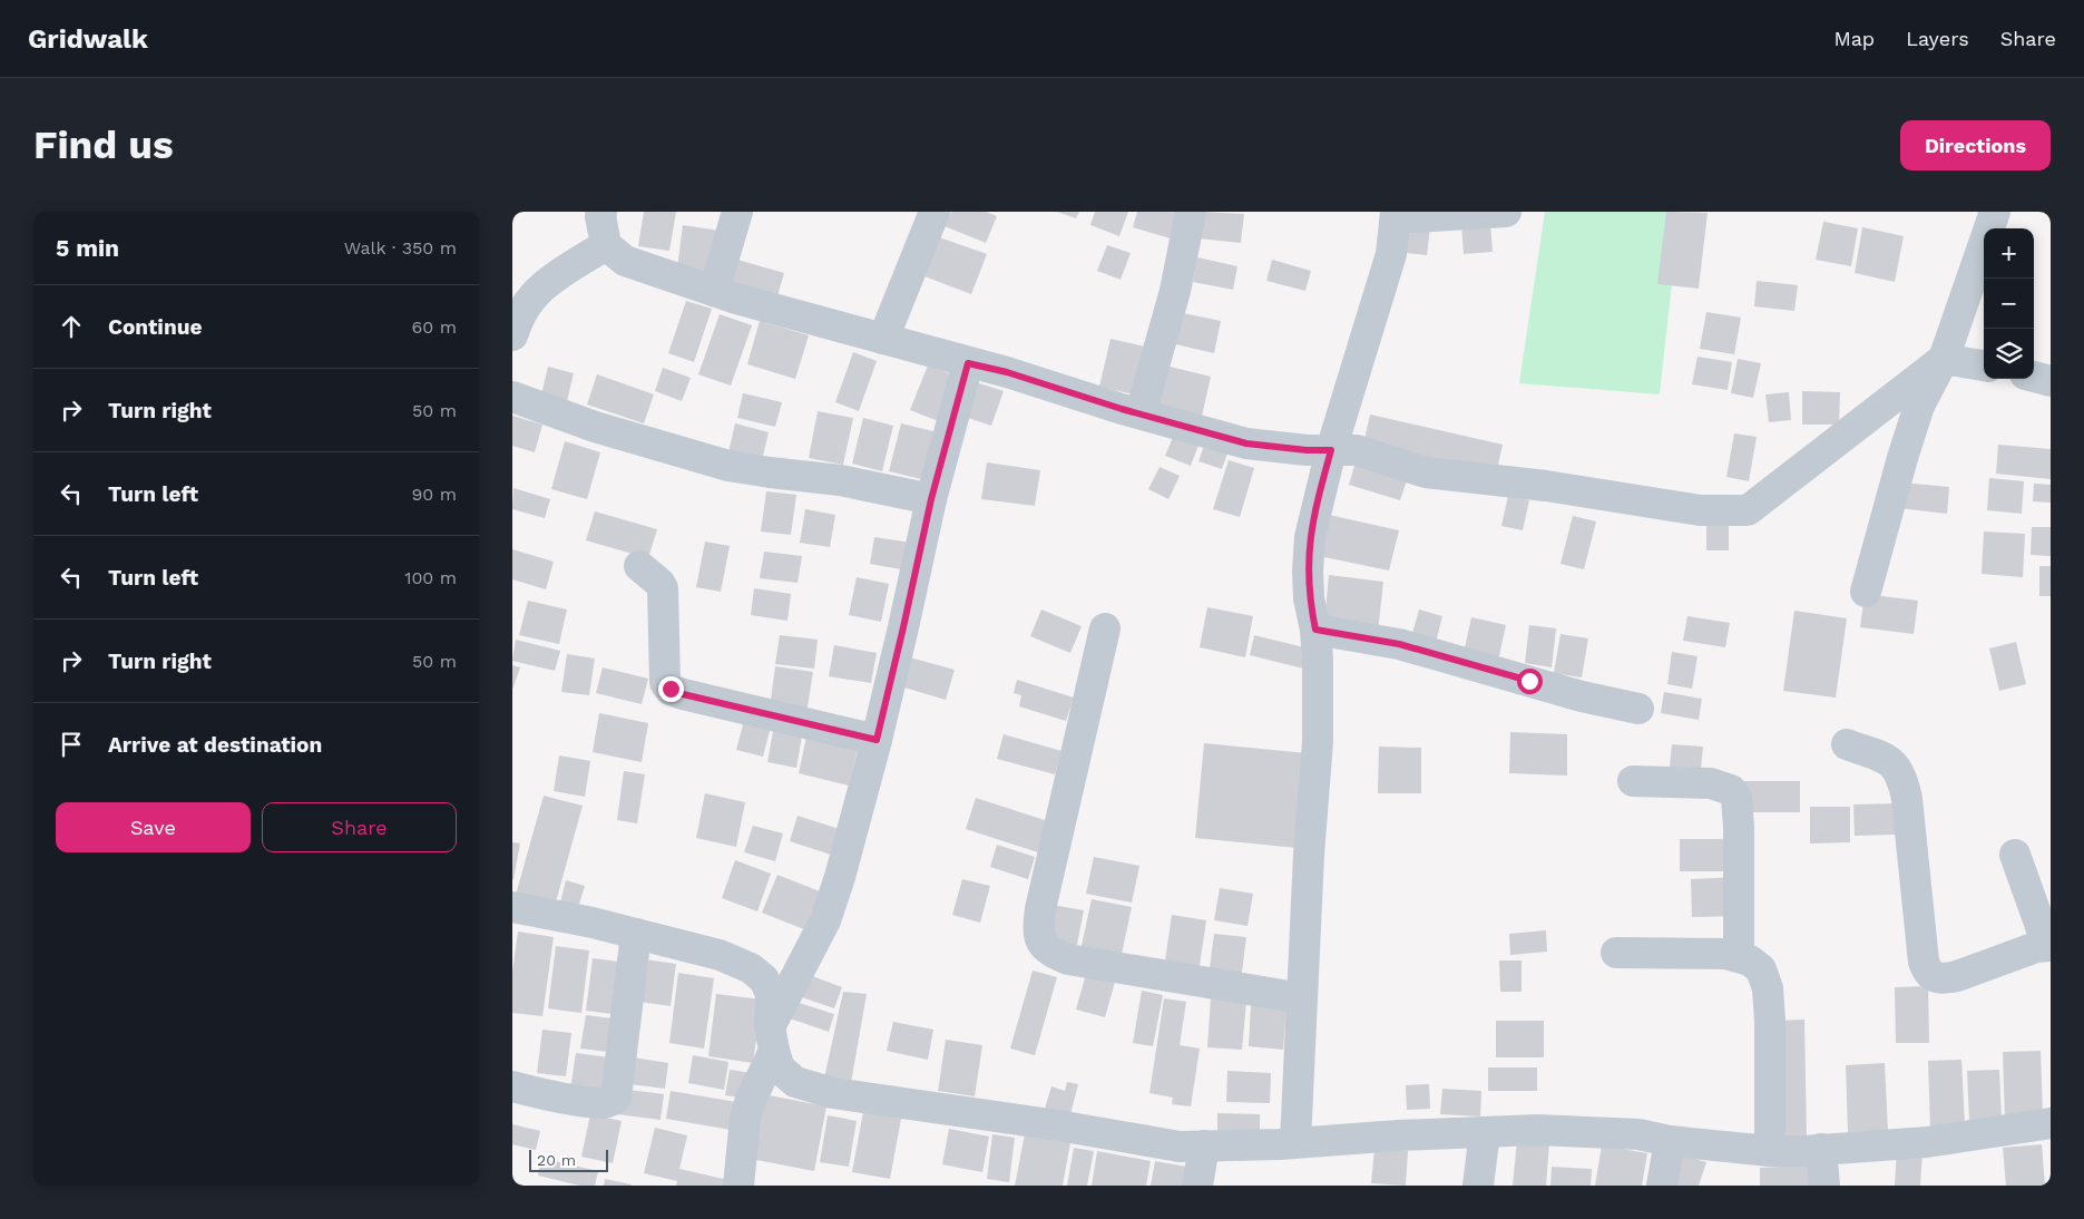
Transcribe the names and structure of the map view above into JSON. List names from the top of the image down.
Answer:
{
  "scale_bar": "20 m",
  "page": {
    "header": "Gridwalk",
    "nav": ["Map", "Layers", "Share"],
    "buttons": [
      "Directions",
      ["Save", "Share"]
    ],
    "title": "Find us",
    "heading": ["5 min", "Walk · 350 m"],
    "map_buttons": ["+", "−"],
    "list": [
      ["Continue", "60 m"],
      ["Turn right", "50 m"],
      ["Turn left", "90 m"],
      ["Turn left", "100 m"],
      ["Turn right", "50 m"],
      "Arrive at destination"
    ],
    "scale": "20 m"
  }
}
